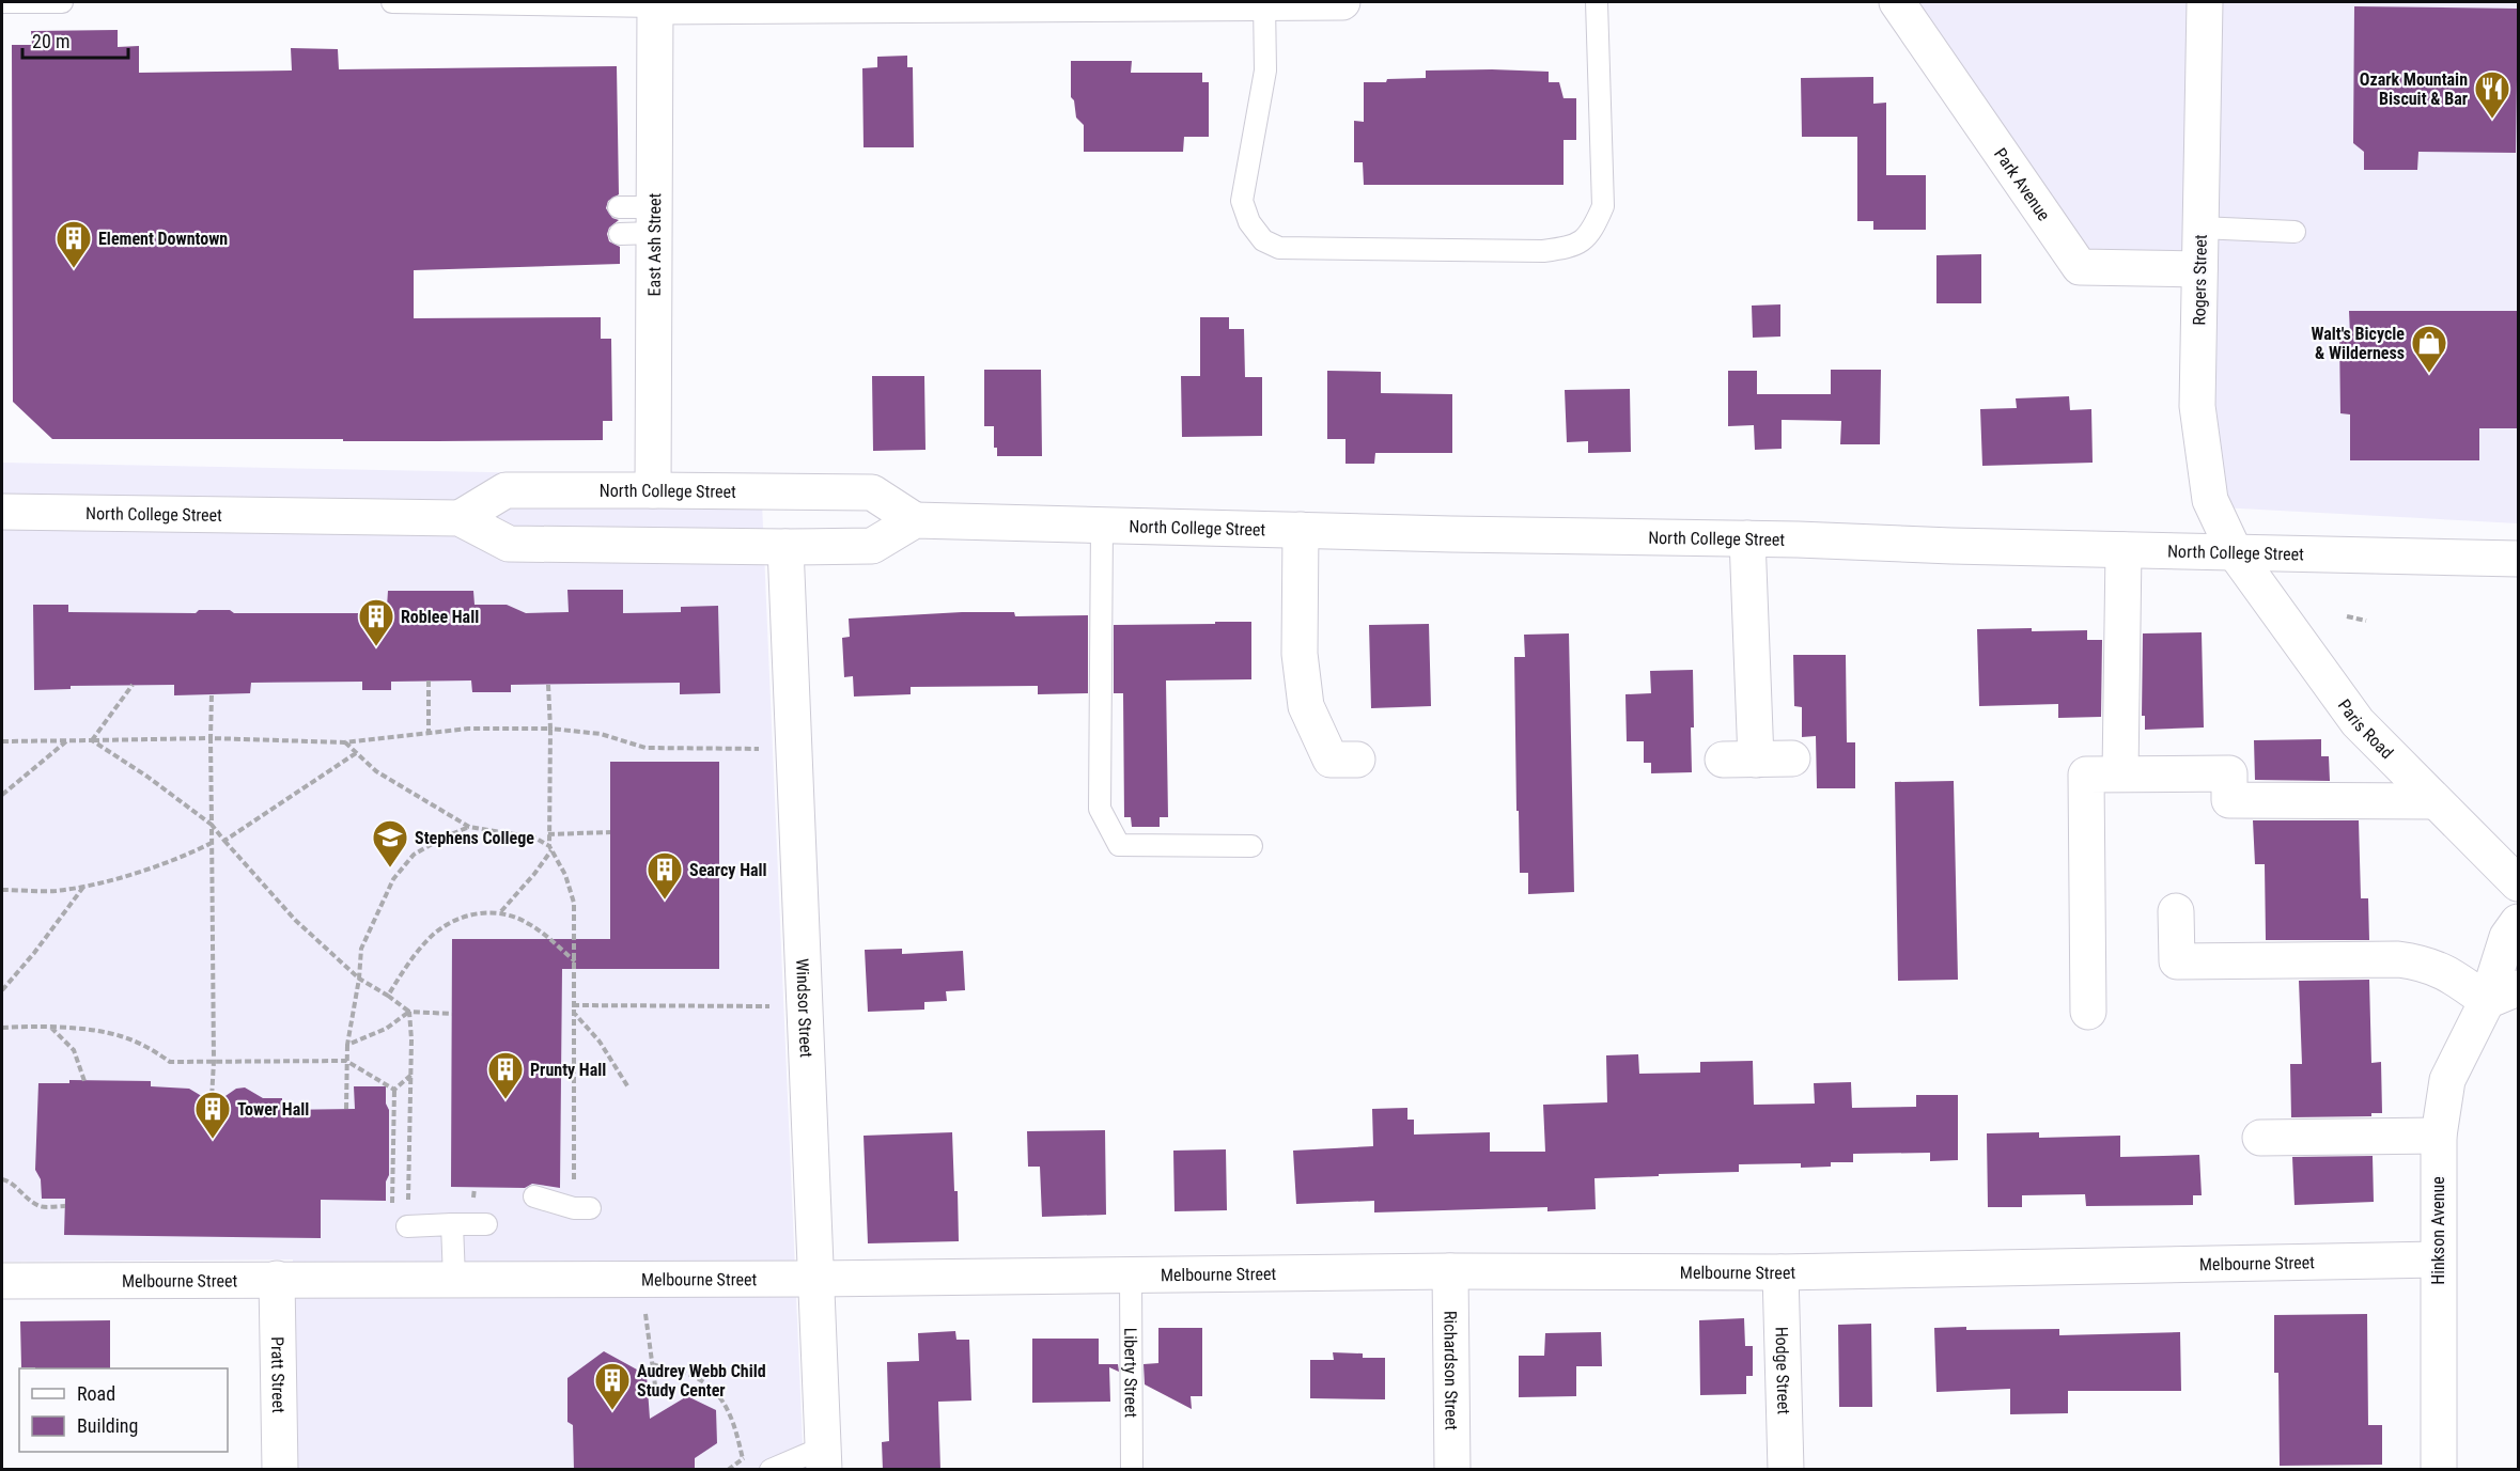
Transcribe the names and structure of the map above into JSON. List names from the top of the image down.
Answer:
{
  "streets": {
    "street": [
      "Park Avenue",
      "East Ash Street",
      "Rogers Street",
      "North College Street",
      "Paris Road",
      "Windsor Street",
      "Hinkson Avenue",
      "Melbourne Street",
      "Richardson Street",
      "Hodge Street",
      "Pratt Street"
    ],
    "lane": ["Liberty Street"]
  },
  "crossings": [
    ["Park Avenue", "Rogers Street"],
    ["East Ash Street", "North College Street"],
    ["Rogers Street", "North College Street"],
    ["Rogers Street", "Paris Road"],
    ["North College Street", "Paris Road"],
    ["North College Street", "Windsor Street"],
    ["Windsor Street", "Melbourne Street"],
    ["Hinkson Avenue", "Melbourne Street"],
    ["Melbourne Street", "Richardson Street"],
    ["Melbourne Street", "Hodge Street"],
    ["Melbourne Street", "Liberty Street"],
    ["Melbourne Street", "Pratt Street"]
  ],
  "places": {
    "restaurant": ["Ozark Mountain Biscuit & Bar"],
    "building": [
      "Element Downtown",
      "Roblee Hall",
      "Searcy Hall",
      "Prunty Hall",
      "Tower Hall",
      "Audrey Webb Child Study Center"
    ],
    "shop": ["Walt's Bicycle & Wilderness"],
    "school or university": ["Stephens College"]
  },
  "legend": ["Road", "Building"],
  "scale_bar": "20 m"
}
